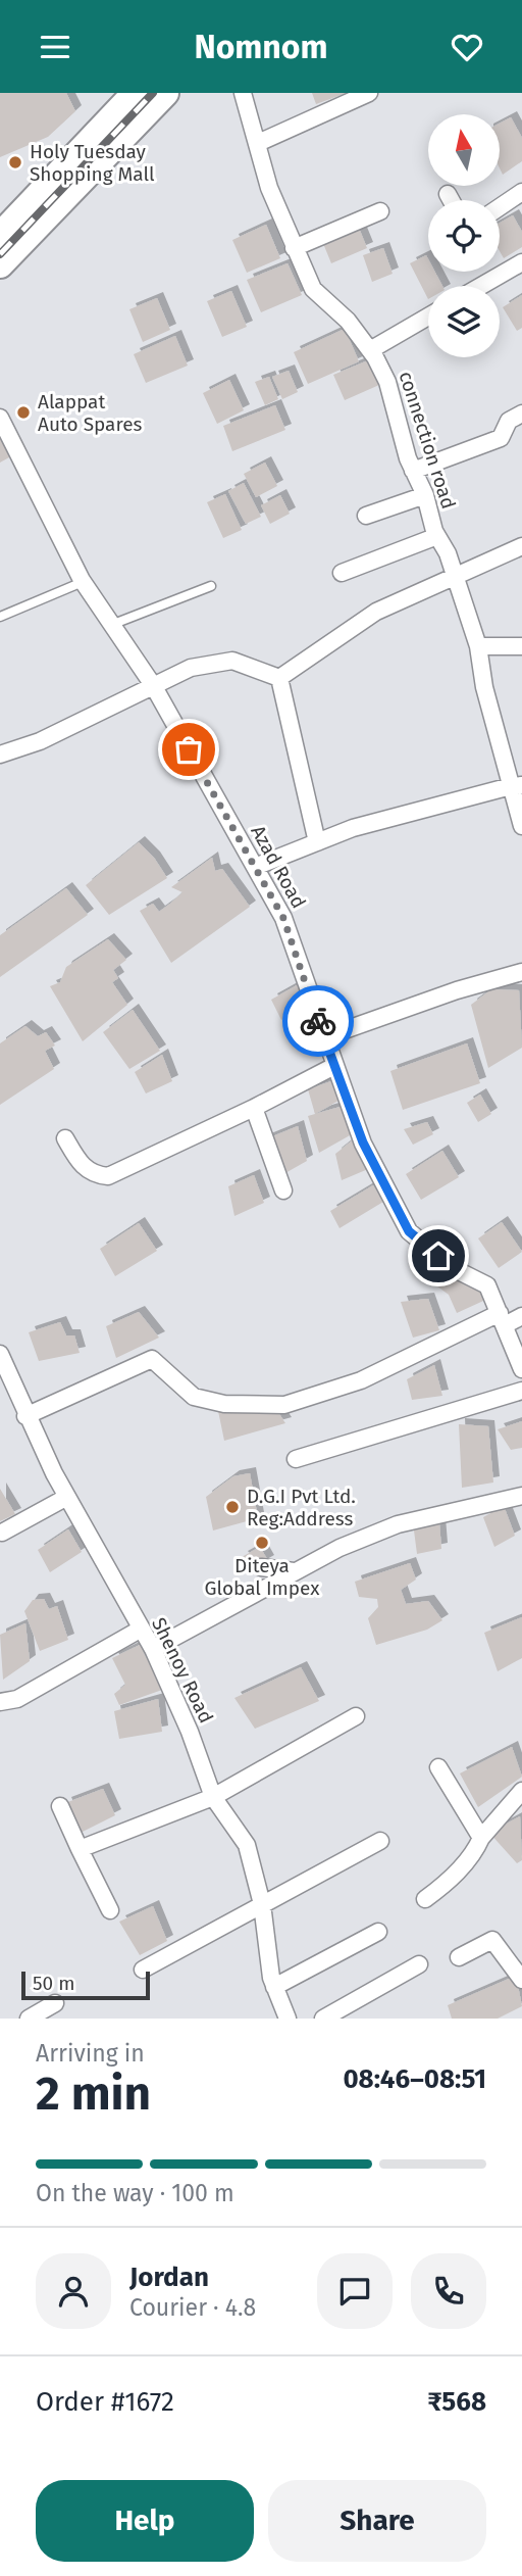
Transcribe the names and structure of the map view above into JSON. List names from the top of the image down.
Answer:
{
  "streets": {
    "street": ["connection road", "Azad Road", "Shenoy Road"]
  },
  "places": [
    "Holy Tuesday Shopping Mall",
    "Alappat Auto Spares",
    "D.G.I Pvt Ltd. Reg:Address",
    "Diteya Global Impex"
  ],
  "scale_bar": "50 m",
  "north": "top",
  "page": {
    "header": "Nomnom",
    "scale": "50 m",
    "heading": ["2 min", "Arriving in", "08:46–08:51"],
    "panel": [
      "Jordan",
      "Courier · 4.8",
      "Order #1672",
      "₹568"
    ],
    "bar": "On the way · 100 m",
    "buttons": ["Help", "Share"]
  }
}
